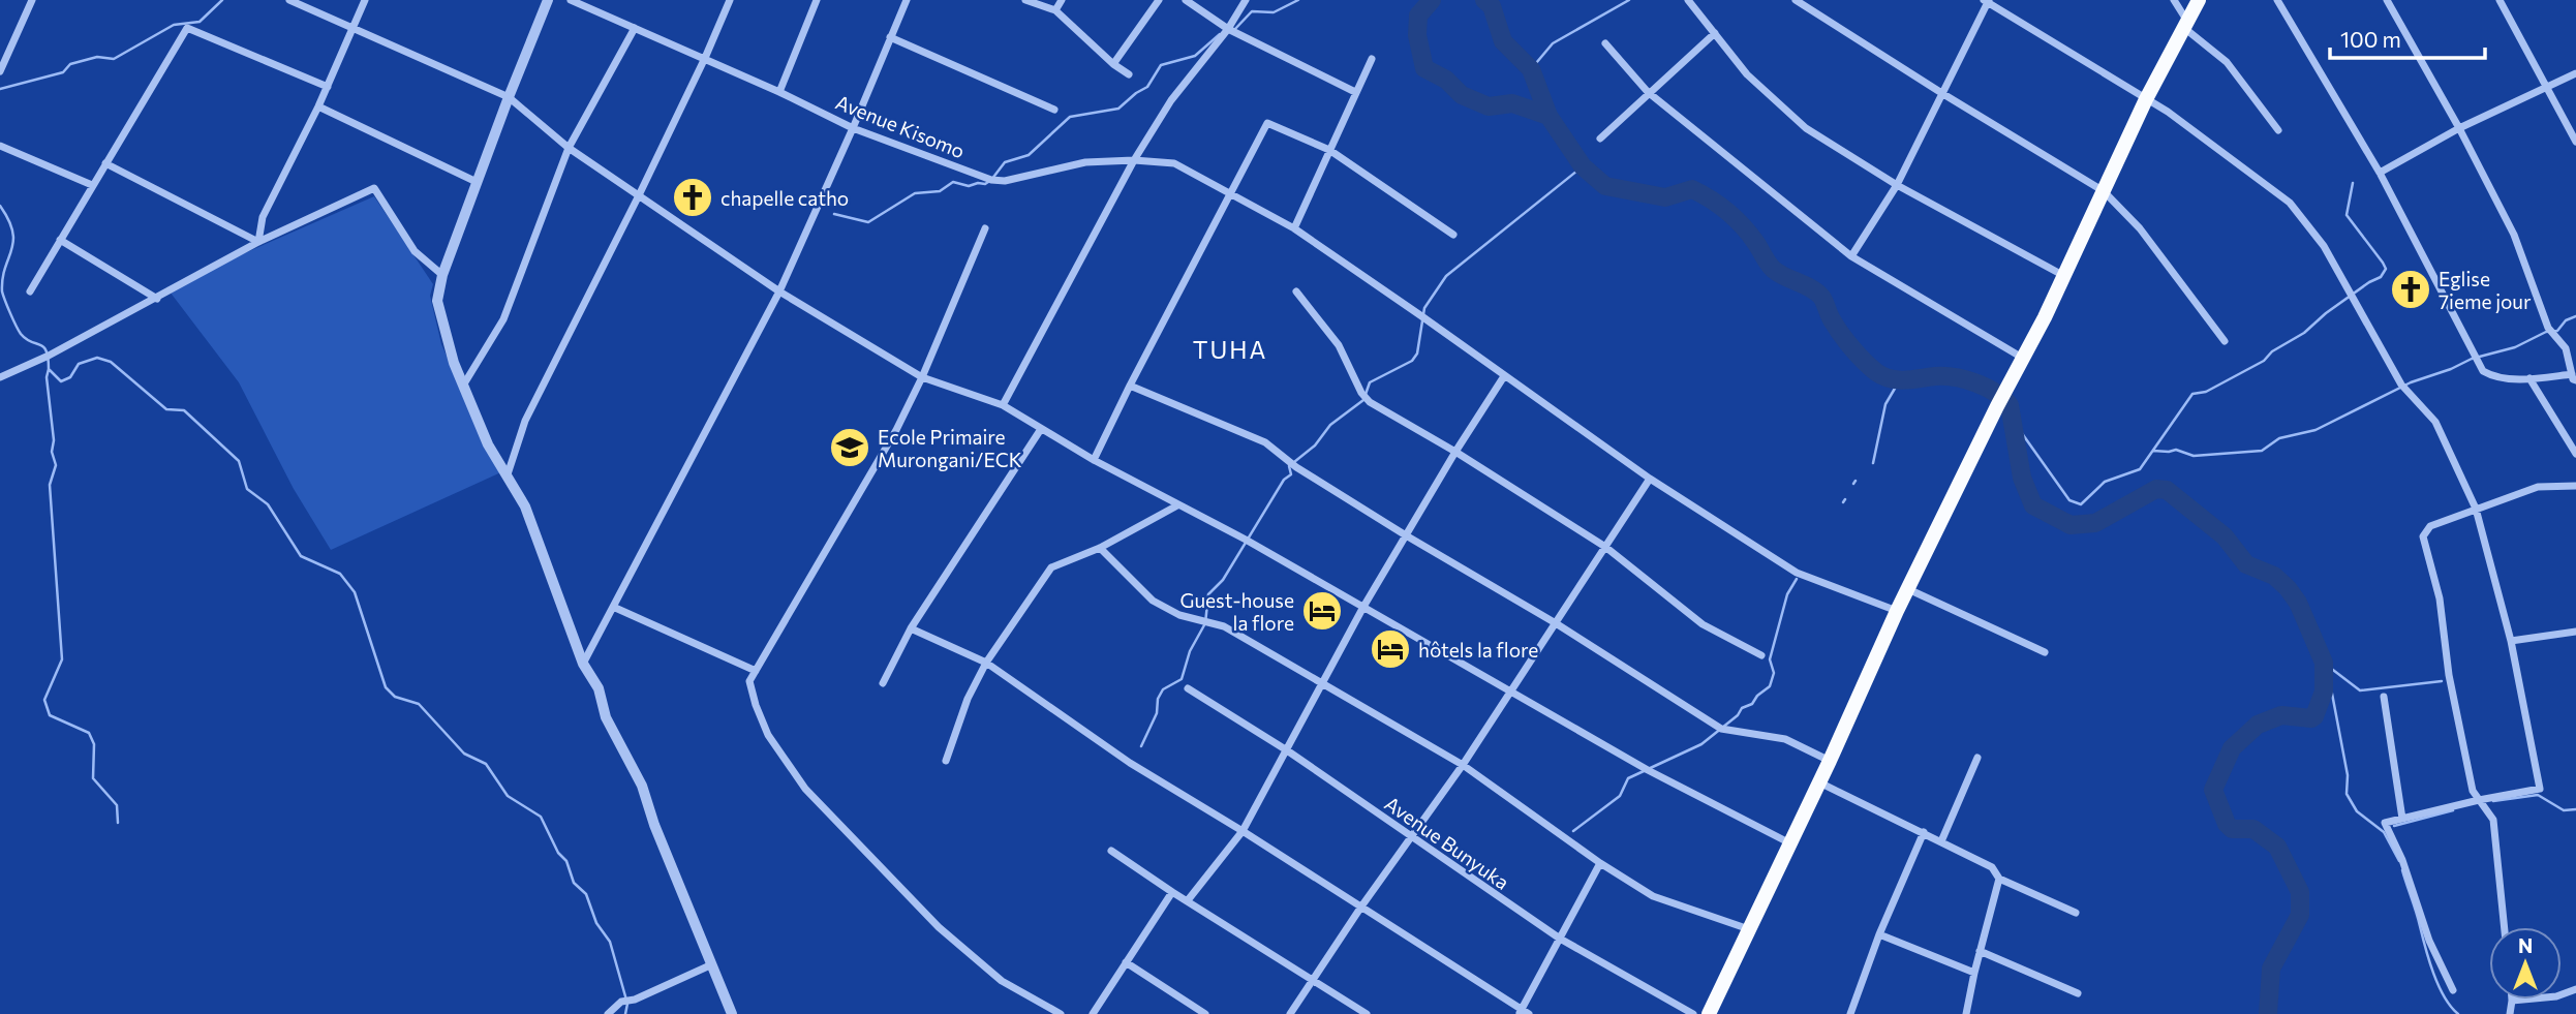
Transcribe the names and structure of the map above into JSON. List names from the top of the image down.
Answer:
{
  "streets": {
    "street": ["Avenue Kisomo", "Avenue Bunyuka"]
  },
  "districts": ["TUHA"],
  "places": {
    "church": ["chapelle catho", "Eglise 7ieme jour"],
    "school or university": ["Ecole Primaire Murongani/ECK"],
    "hotel": ["Guest-house la flore", "hôtels la flore"]
  },
  "scale_bar": "100 m",
  "north": "top"
}
